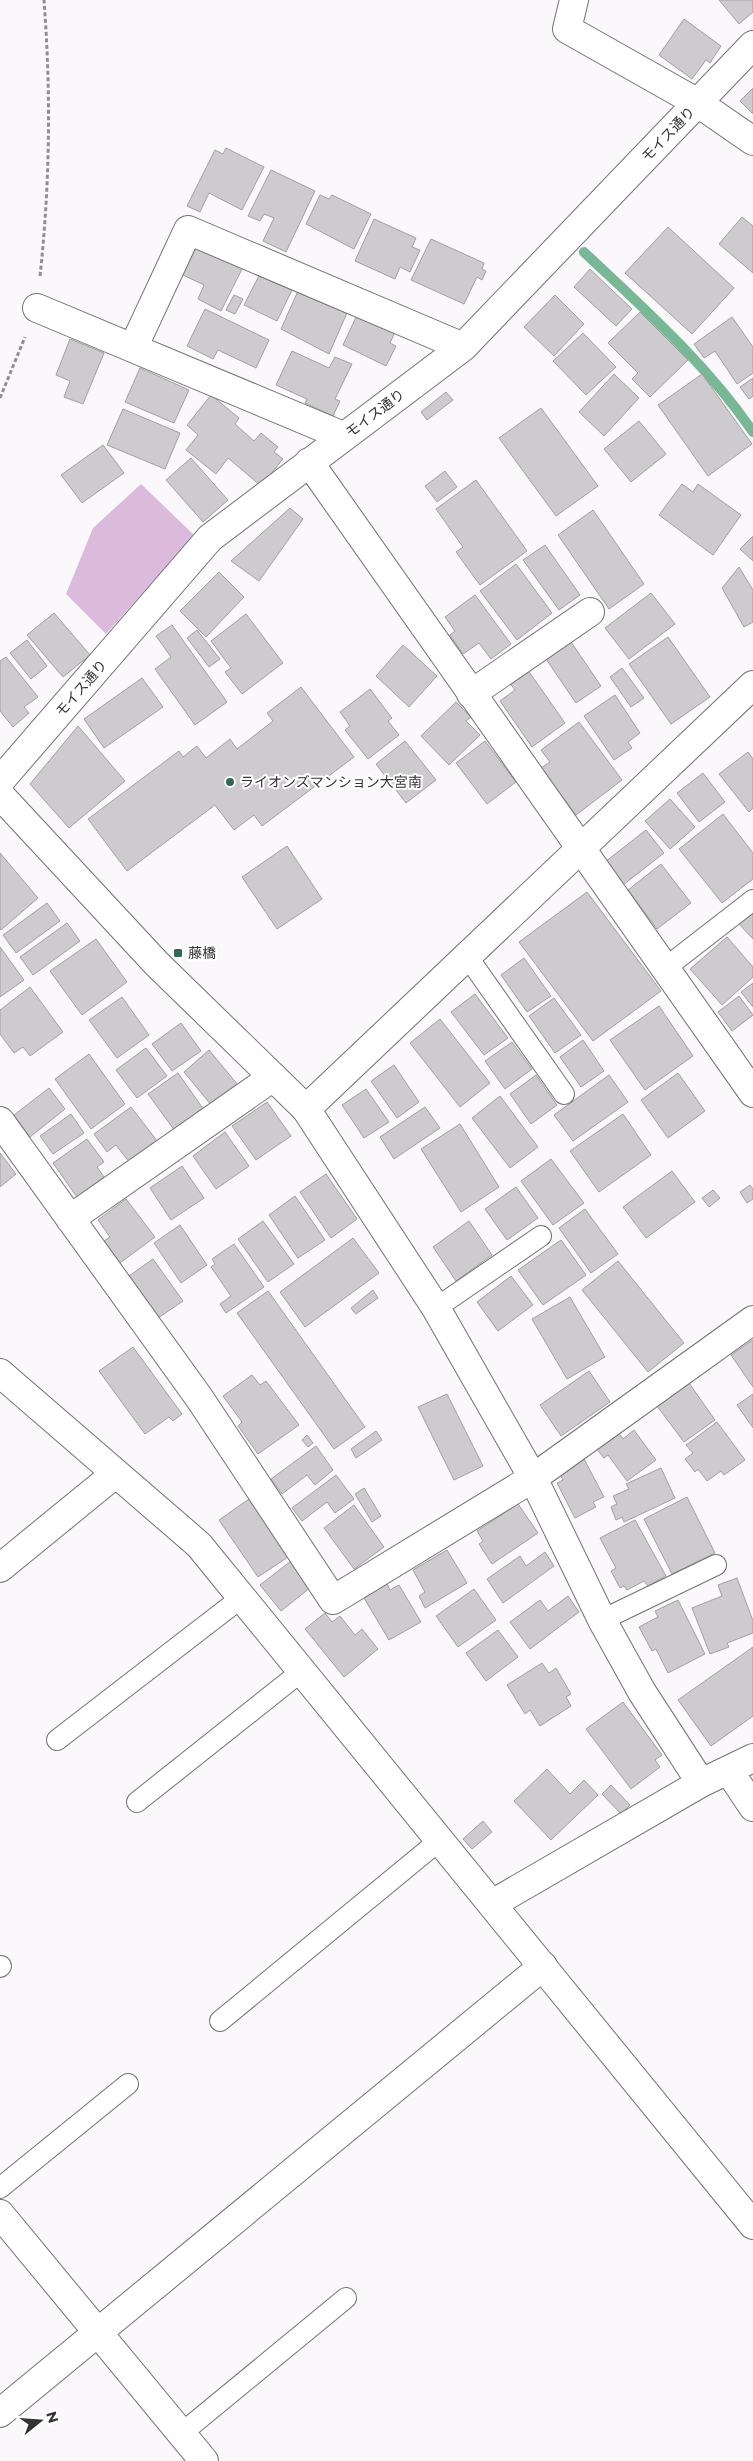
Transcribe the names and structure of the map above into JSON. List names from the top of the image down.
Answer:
{
  "streets": {
    "street": ["モイス通り"]
  },
  "places": {
    "other": ["ライオンズマンション大宮南"],
    "transit": ["藤橋"]
  },
  "north": "right"
}
